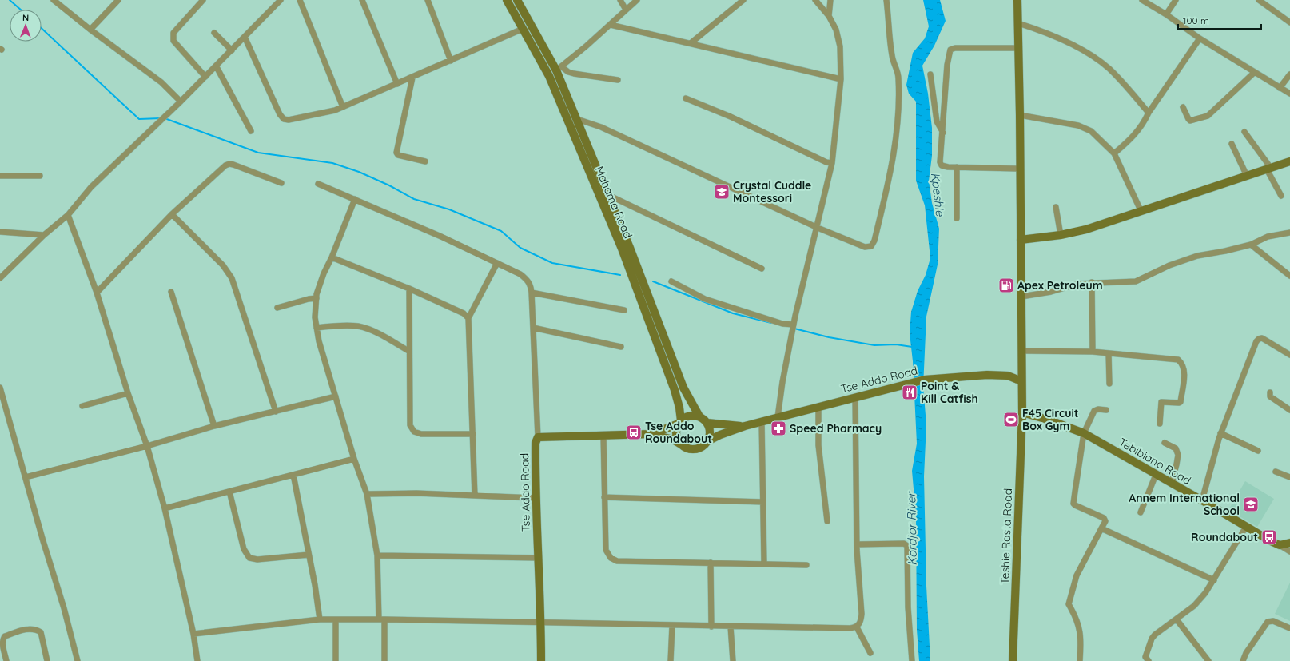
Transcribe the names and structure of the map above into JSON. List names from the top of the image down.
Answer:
{
  "streets": {
    "street": [
      "Mahama Road",
      "Tse Addo Road",
      "Tebibiano Road",
      "Teshie Rasta Road"
    ]
  },
  "crossings": [
    ["Mahama Road", "Tse Addo Road"],
    ["Tse Addo Road", "Teshie Rasta Road"],
    ["Tebibiano Road", "Teshie Rasta Road"]
  ],
  "water": ["Kpeshie", "Kordjor River"],
  "places": {
    "school or university": ["Crystal Cuddle Montessori", "Annem International School"],
    "fuel station": ["Apex Petroleum"],
    "restaurant": ["Point & Kill Catfish"],
    "sports": ["F45 Circuit Box Gym"],
    "pharmacy": ["Speed Pharmacy"],
    "bus stop": ["Tse Addo Roundabout", "Roundabout"]
  },
  "scale_bar": "100 m",
  "north": "top"
}
